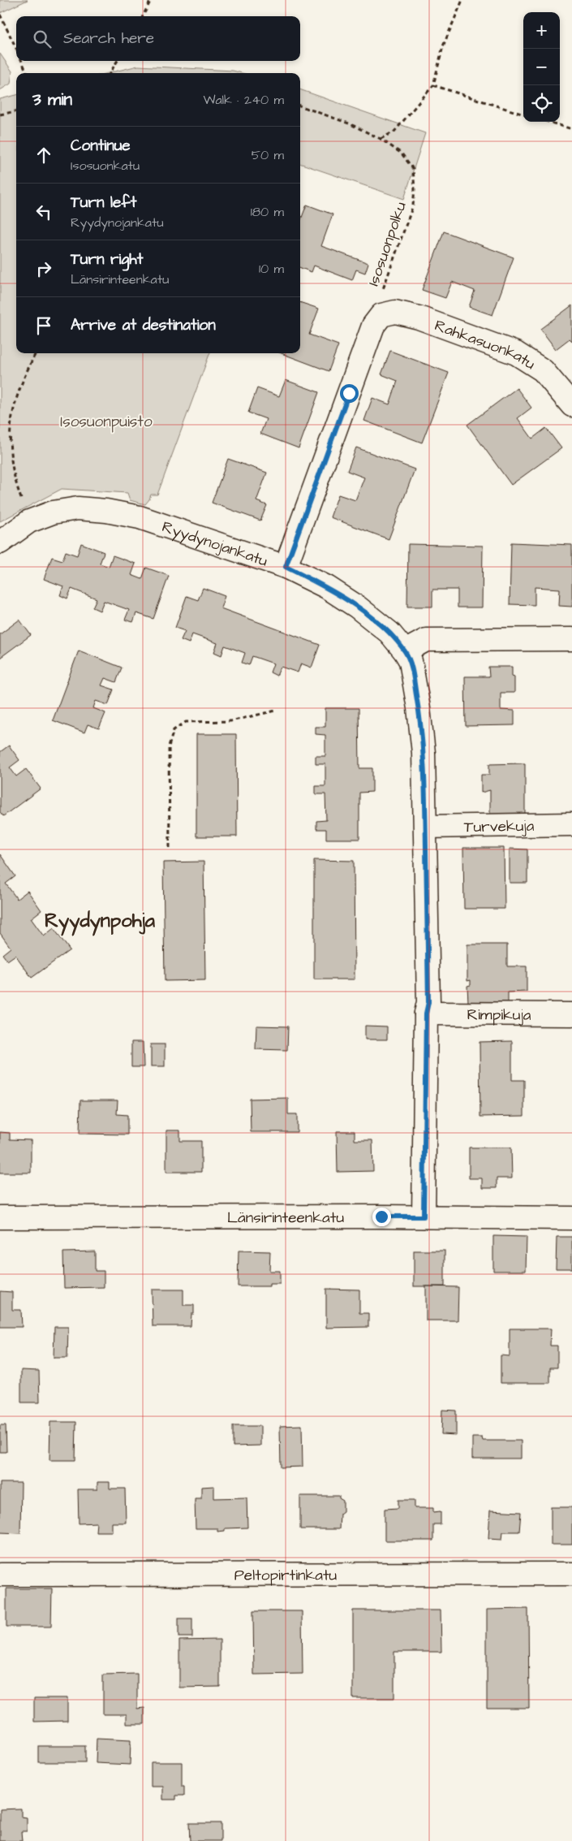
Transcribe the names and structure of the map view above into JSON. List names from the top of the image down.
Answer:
{
  "streets": {
    "street": [
      "Rahkasuonkatu",
      "Ryydynojankatu",
      "Turvekuja",
      "Rimpikuja",
      "Länsirinteenkatu",
      "Peltopirtinkatu"
    ],
    "path": ["Isosuonpolku"]
  },
  "crossings": [
    ["Isosuonpolku", "Rahkasuonkatu"],
    ["Ryydynojankatu", "Turvekuja"],
    ["Ryydynojankatu", "Rimpikuja"],
    ["Ryydynojankatu", "Länsirinteenkatu"]
  ],
  "districts": ["Ryydynpohja"],
  "parks": ["Isosuonpuisto"],
  "page": {
    "map_buttons": ["+", "−"],
    "search": "Search here",
    "heading": ["3 min", "Walk · 240 m"],
    "list": [
      ["Continue", "Isosuonkatu", "50 m"],
      ["Turn left", "Ryydynojankatu", "180 m"],
      ["Turn right", "Länsirinteenkatu", "10 m"],
      "Arrive at destination"
    ]
  }
}
